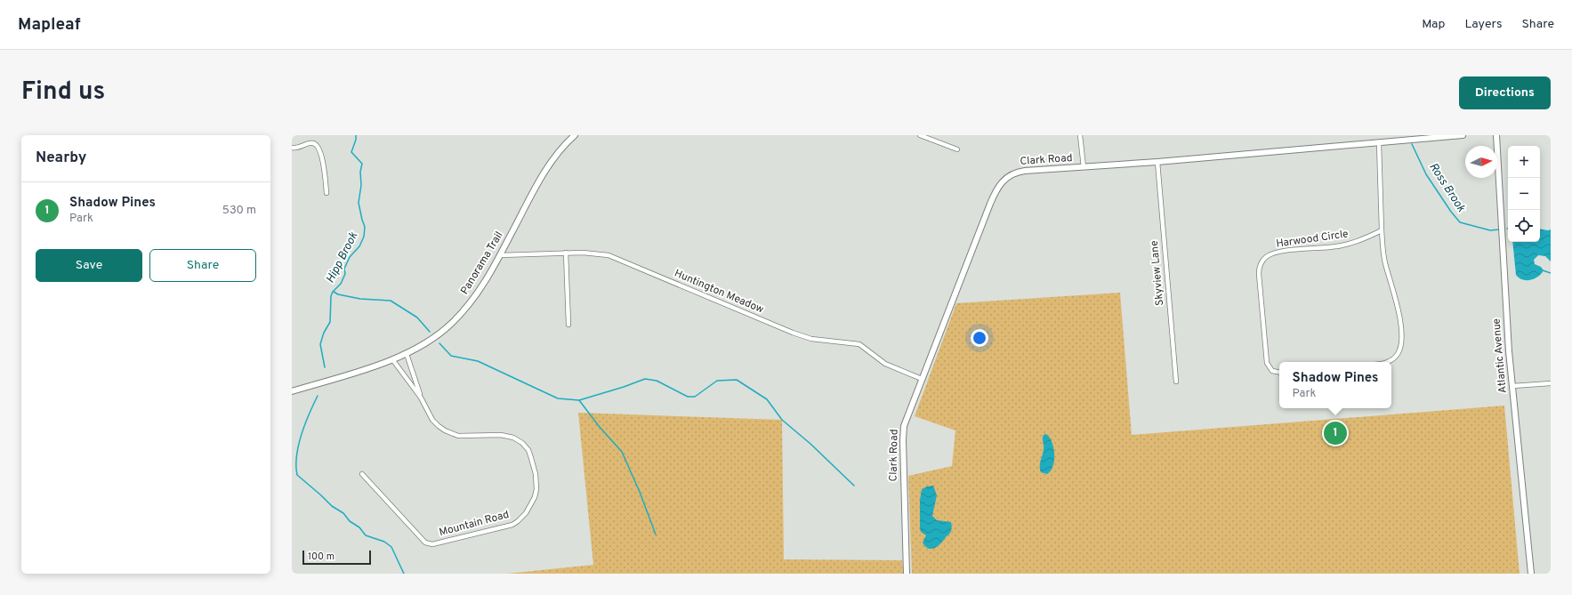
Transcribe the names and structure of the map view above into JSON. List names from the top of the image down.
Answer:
{
  "streets": {
    "street": [
      "Clark Road",
      "Harwood Circle",
      "Panorama Trail",
      "Skyview Lane",
      "Huntington Meadow",
      "Atlantic Avenue",
      "Mountain Road"
    ]
  },
  "crossings": [
    ["Clark Road", "Skyview Lane"],
    ["Clark Road", "Huntington Meadow"],
    ["Panorama Trail", "Huntington Meadow"],
    ["Panorama Trail", "Mountain Road"]
  ],
  "water": ["Ross Brook", "Hipp Brook"],
  "scale_bar": "100 m",
  "north": "right",
  "page": {
    "header": "Mapleaf",
    "nav": ["Map", "Layers", "Share"],
    "title": "Find us",
    "buttons": [
      "Directions",
      ["Save", "Share"]
    ],
    "heading": "Nearby",
    "map_buttons": ["+", "−"],
    "list": [
      {
        "mark": "1",
        "name": "Shadow Pines",
        "note": "Park",
        "value": "530 m"
      }
    ],
    "popup": ["Shadow Pines", "Park"],
    "pins": "1",
    "scale": "100 m"
  }
}
